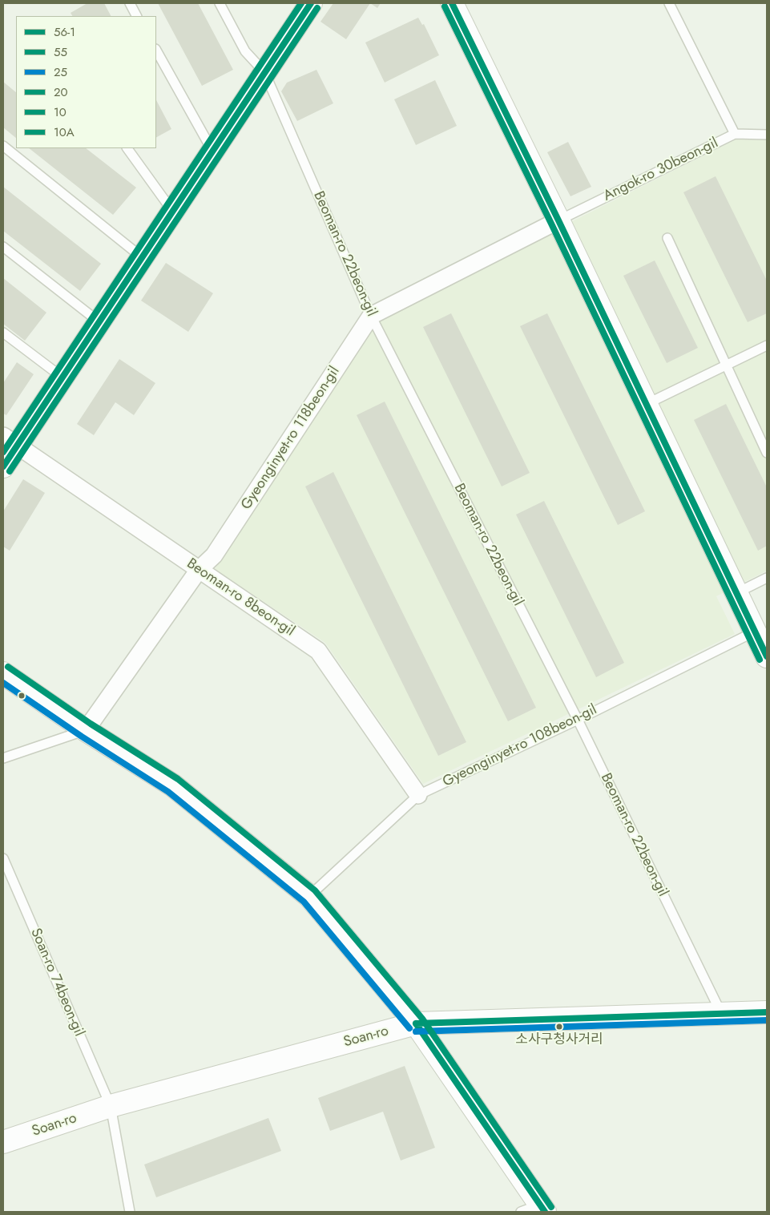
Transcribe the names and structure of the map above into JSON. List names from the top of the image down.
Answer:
{
  "streets": {
    "street": ["Gyeonginyet-ro 118beon-gil", "Beoman-ro 8beon-gil", "Soan-ro"],
    "lane": [
      "Angok-ro 30beon-gil",
      "Beoman-ro 22beon-gil",
      "Gyeonginyet-ro 108beon-gil",
      "Soan-ro 74beon-gil"
    ]
  },
  "crossings": [
    ["Angok-ro 30beon-gil", "Gyeonginyet-ro 118beon-gil"],
    ["Beoman-ro 22beon-gil", "Gyeonginyet-ro 118beon-gil"],
    ["Beoman-ro 22beon-gil", "Gyeonginyet-ro 108beon-gil"],
    ["Beoman-ro 22beon-gil", "Soan-ro"],
    ["Gyeonginyet-ro 118beon-gil", "Beoman-ro 8beon-gil"],
    ["Beoman-ro 8beon-gil", "Gyeonginyet-ro 108beon-gil"],
    ["Soan-ro 74beon-gil", "Soan-ro"]
  ],
  "places": ["소사구청사거리"],
  "lines": [
    "transit line 56-1",
    "transit line 10",
    "transit line 10A",
    "transit line 55",
    "transit line 20",
    "transit line 25"
  ],
  "legend": [
    "56-1",
    "55",
    "25",
    "20",
    "10",
    "10A"
  ]
}
